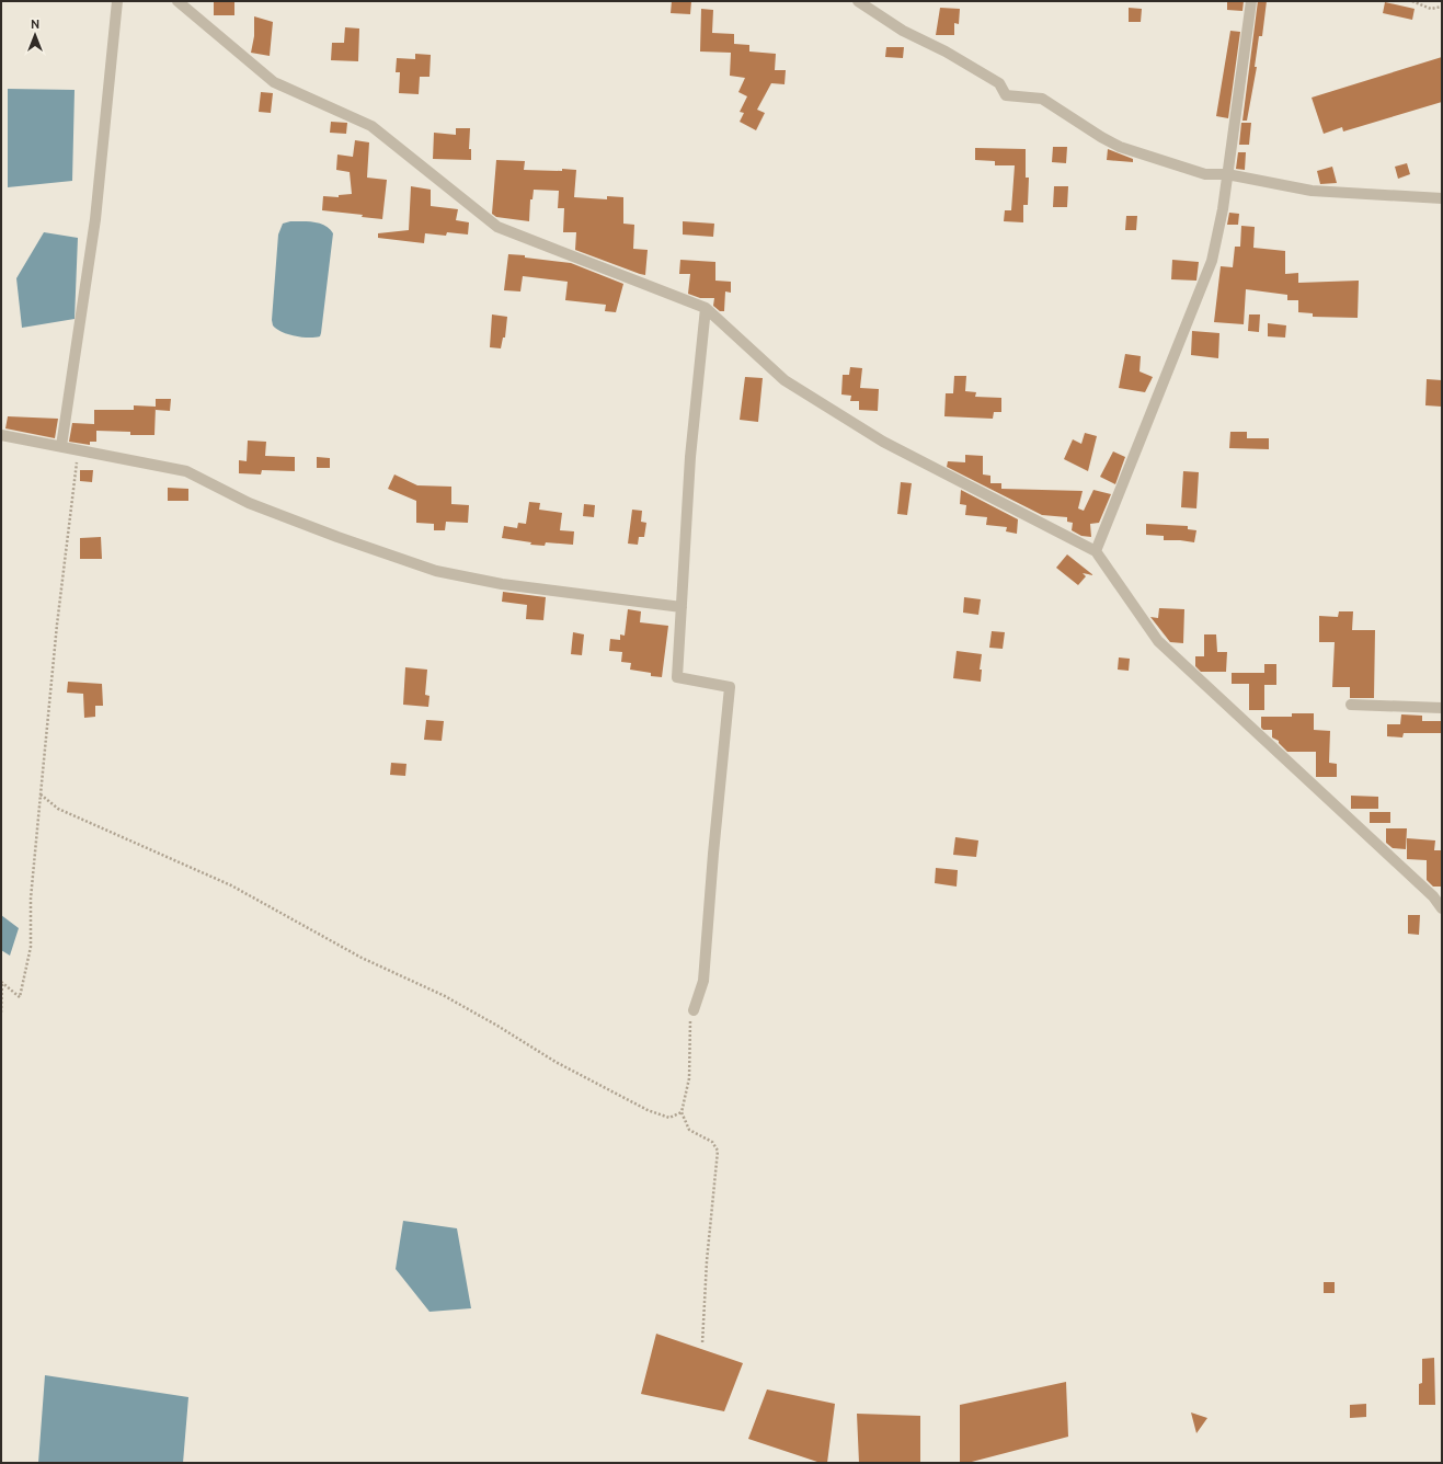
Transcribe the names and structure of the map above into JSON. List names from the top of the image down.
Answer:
{
  "north": "top"
}
